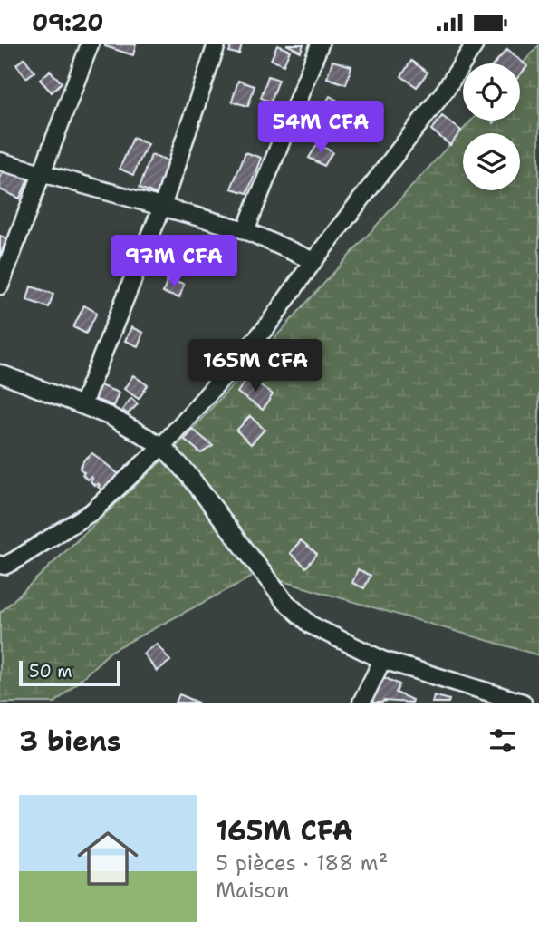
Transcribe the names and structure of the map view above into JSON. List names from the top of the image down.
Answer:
{
  "scale_bar": "50 m",
  "page": {
    "status": "09:20",
    "price": ["54M CFA", "97M CFA", "165M CFA"],
    "scale": "50 m",
    "heading": "3 biens",
    "list": [
      {
        "name": "165M CFA",
        "note": "5 pièces · 188 m² · Maison"
      }
    ]
  }
}
